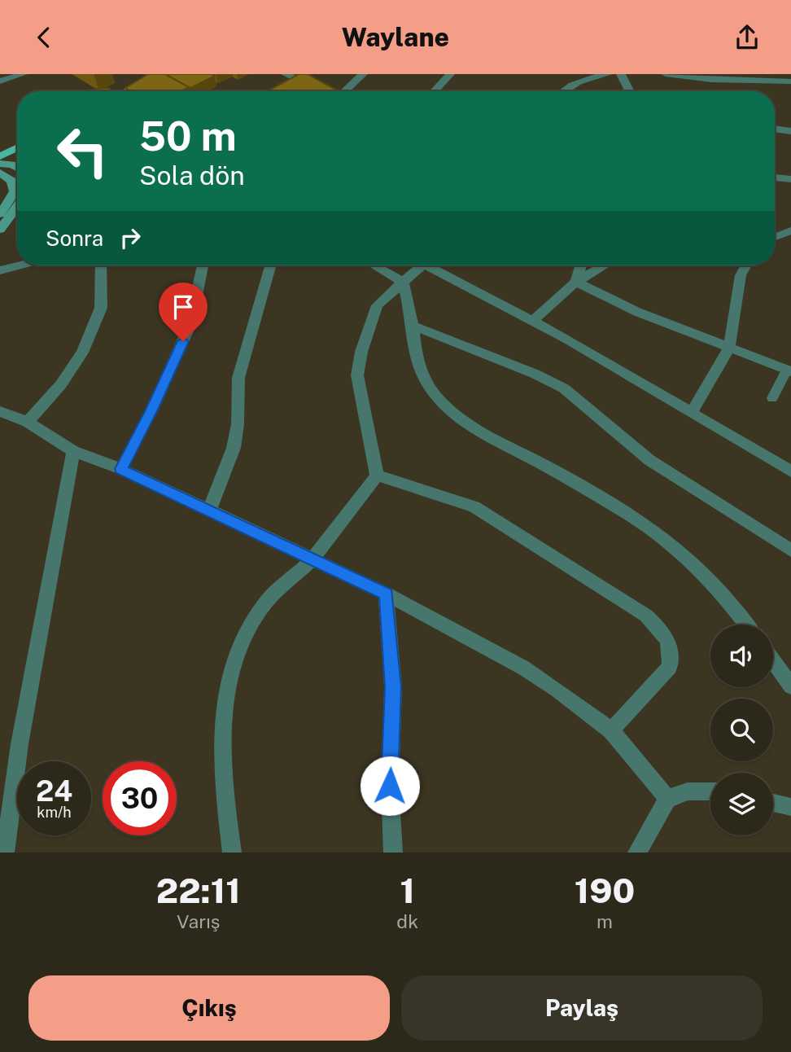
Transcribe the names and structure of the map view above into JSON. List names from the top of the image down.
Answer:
{
  "page": {
    "header": "Waylane",
    "turn": ["50 m", "Sola dön"],
    "then": "Sonra",
    "speed": "24 km/h",
    "limit": "30",
    "eta": [
      "22:11",
      "Varış",
      "1",
      "dk",
      "190",
      "m"
    ],
    "buttons": ["Çıkış", "Paylaş"]
  }
}
